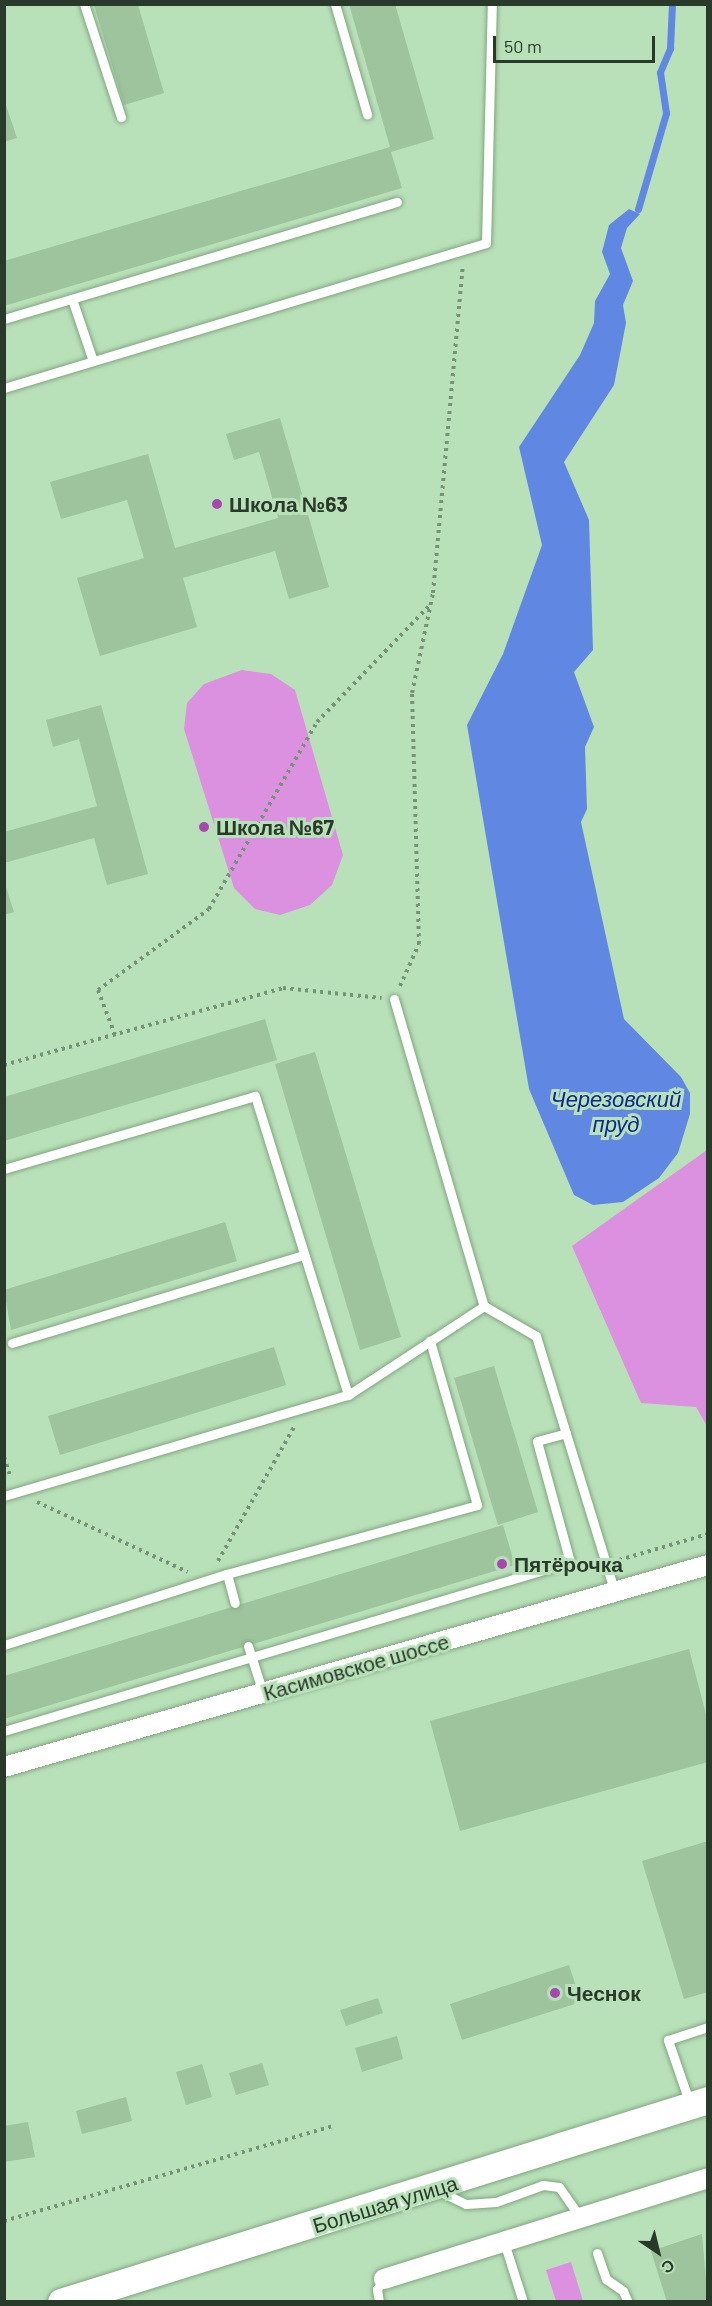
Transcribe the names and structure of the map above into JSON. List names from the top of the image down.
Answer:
{
  "streets": {
    "street": ["Касимовское шоссе", "Большая улица"]
  },
  "water": ["Черезовский пруд"],
  "places": [
    "Школа №63",
    "Школа №67",
    "Пятёрочка",
    "Чеснок"
  ],
  "scale_bar": "50 m",
  "north": "bottom right"
}
